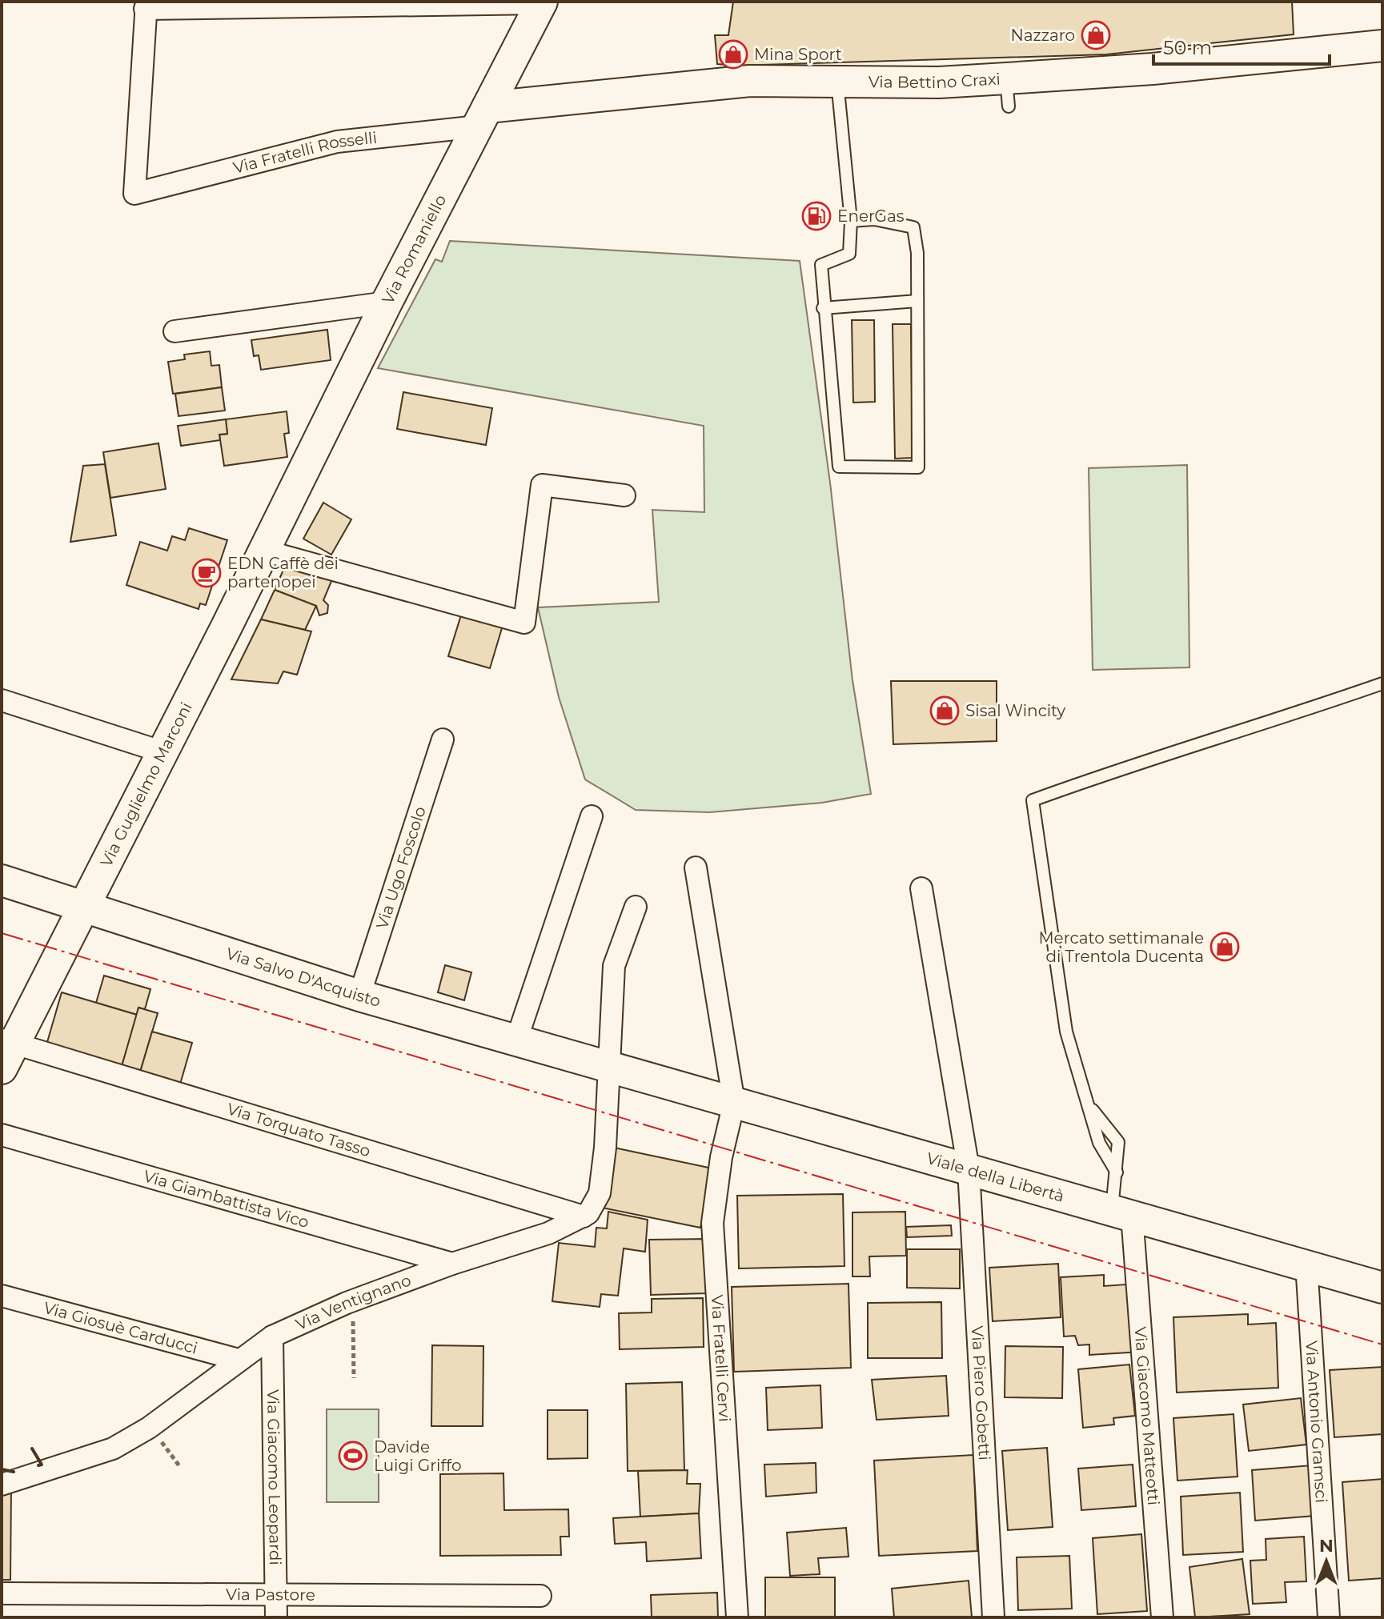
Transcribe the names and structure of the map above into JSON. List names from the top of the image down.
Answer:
{
  "streets": {
    "street": [
      "Via Bettino Craxi",
      "Via Fratelli Rosselli",
      "Via Romaniello",
      "Via Guglielmo Marconi",
      "Via Ugo Foscolo",
      "Via Salvo D'Acquisto",
      "Via Torquato Tasso",
      "Viale della Libertà",
      "Via Giambattista Vico",
      "Via Ventignano",
      "Via Giosuè Carducci",
      "Via Fratelli Cervi",
      "Via Piero Gobetti",
      "Via Giacomo Matteotti",
      "Via Antonio Gramsci",
      "Via Giacomo Leopardi",
      "Via Pastore"
    ]
  },
  "crossings": [
    ["Via Bettino Craxi", "Via Fratelli Rosselli"],
    ["Via Bettino Craxi", "Via Romaniello"],
    ["Via Fratelli Rosselli", "Via Romaniello"],
    ["Via Romaniello", "Via Guglielmo Marconi"],
    ["Via Guglielmo Marconi", "Via Salvo D'Acquisto"],
    ["Via Guglielmo Marconi", "Via Torquato Tasso"],
    ["Via Ugo Foscolo", "Via Salvo D'Acquisto"],
    ["Via Salvo D'Acquisto", "Viale della Libertà"],
    ["Via Torquato Tasso", "Via Ventignano"],
    ["Viale della Libertà", "Via Fratelli Cervi"],
    ["Viale della Libertà", "Via Piero Gobetti"],
    ["Viale della Libertà", "Via Giacomo Matteotti"],
    ["Viale della Libertà", "Via Antonio Gramsci"],
    ["Via Giambattista Vico", "Via Ventignano"],
    ["Via Ventignano", "Via Giosuè Carducci"],
    ["Via Ventignano", "Via Giacomo Leopardi"],
    ["Via Giacomo Leopardi", "Via Pastore"]
  ],
  "places": {
    "shop": [
      "Nazzaro",
      "Mina Sport",
      "Sisal Wincity",
      "Mercato settimanale di Trentola Ducenta"
    ],
    "fuel station": ["EnerGas"],
    "cafe": ["EDN Caffè dei partenopei"],
    "sports": ["Davide Luigi Griffo"]
  },
  "scale_bar": "50 m",
  "north": "top"
}
